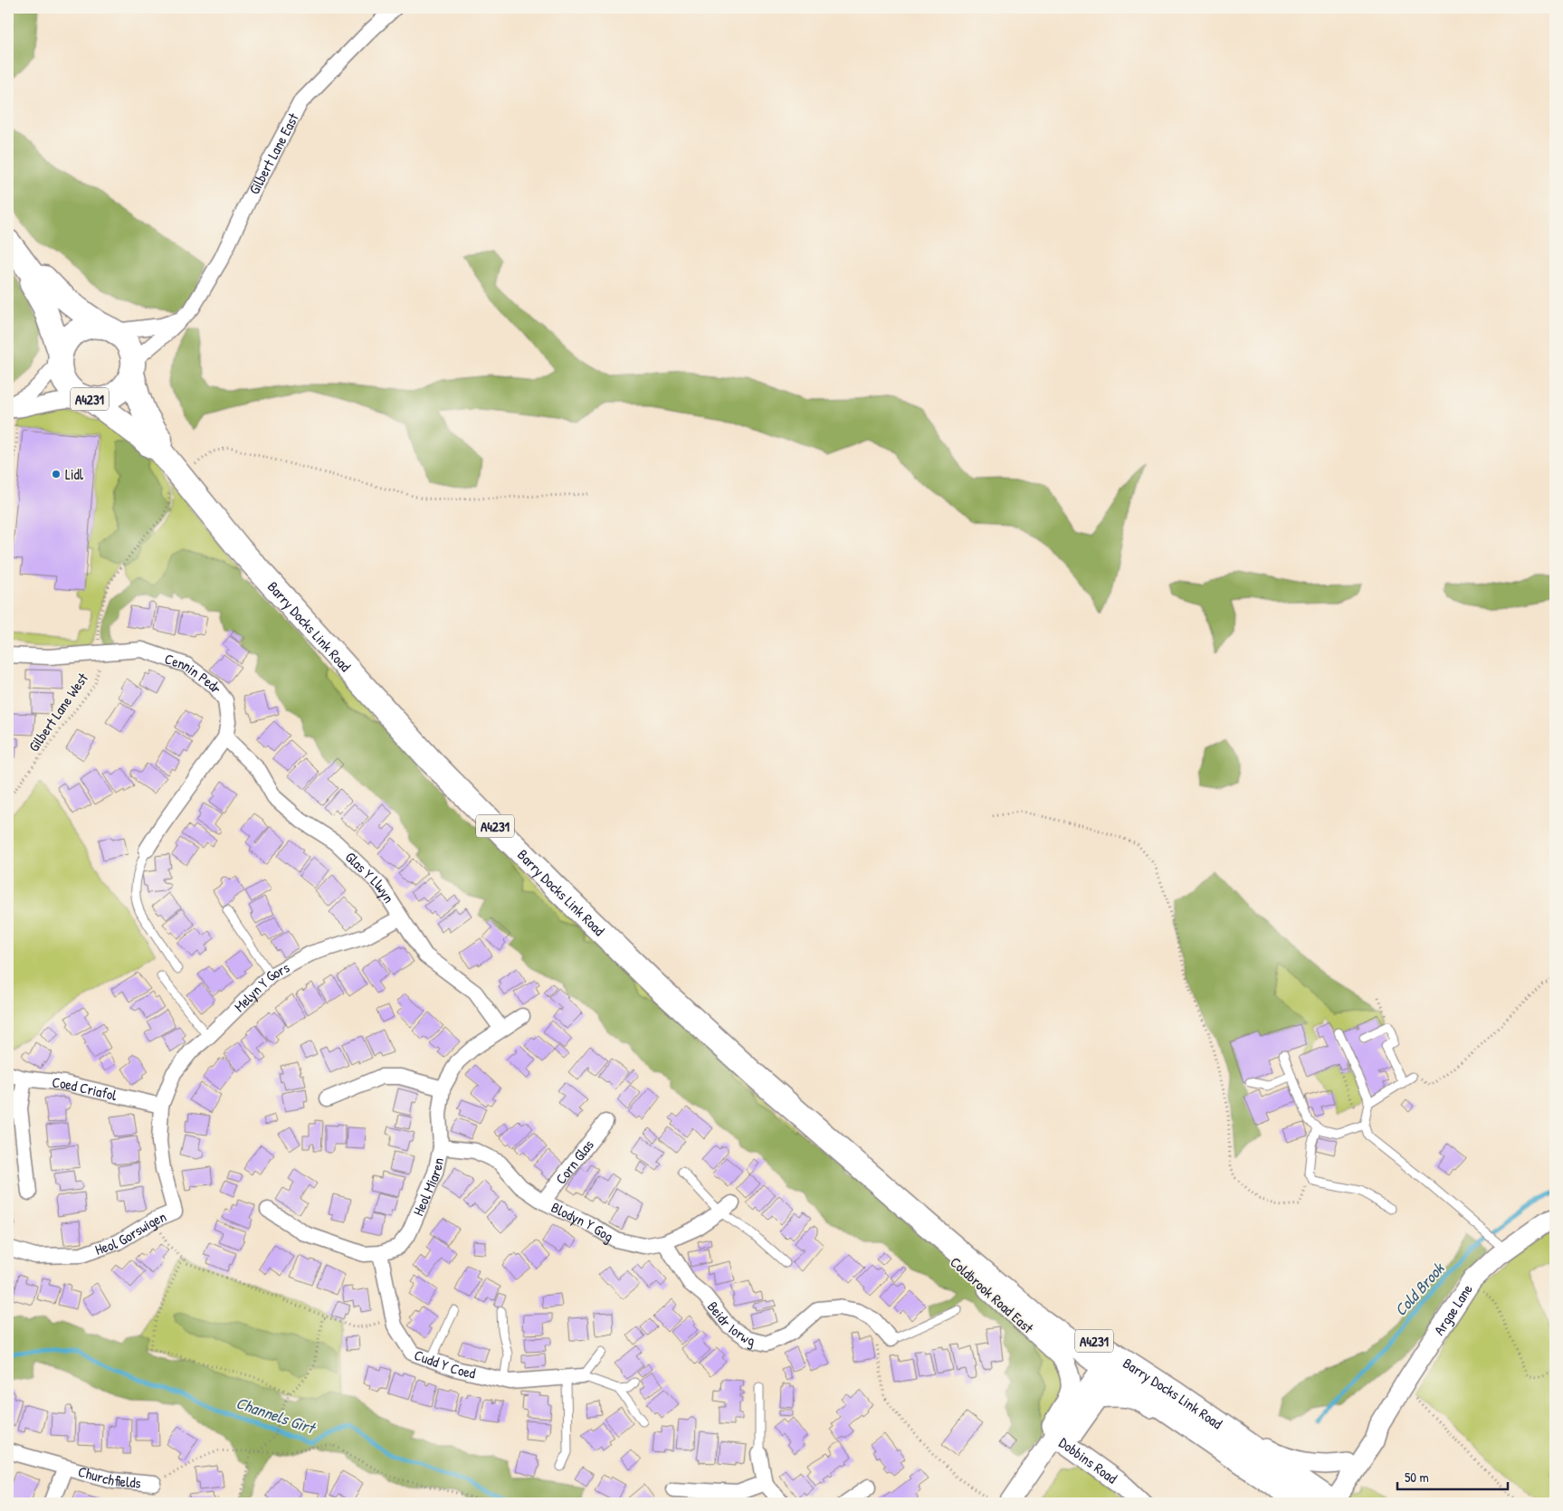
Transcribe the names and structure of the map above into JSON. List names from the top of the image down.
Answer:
{
  "streets": {
    "main road": ["A4231", "Barry Docks Link Road"],
    "street": [
      "Gilbert Lane East",
      "Cennin Pedr",
      "Glas Y Llwyn",
      "Melyn Y Gors",
      "Coed Criafol",
      "Corn Glas",
      "Heol Miaren",
      "Blodyn Y Gog",
      "Heol Gorswigen",
      "Coldbrook Road East",
      "Argae Lane",
      "Beidr Iorwg",
      "Cudd Y Coed",
      "Dobbins Road",
      "Churchfields"
    ],
    "path": ["Gilbert Lane West"]
  },
  "crossings": [
    ["Gilbert Lane East", "A4231"],
    ["Gilbert Lane East", "Barry Docks Link Road"],
    ["A4231", "Barry Docks Link Road"],
    ["Barry Docks Link Road", "Gilbert Lane West"],
    ["Barry Docks Link Road", "Coldbrook Road East"],
    ["Barry Docks Link Road", "Argae Lane"],
    ["Cennin Pedr", "Gilbert Lane West"],
    ["Cennin Pedr", "Glas Y Llwyn"],
    ["Glas Y Llwyn", "Melyn Y Gors"],
    ["Glas Y Llwyn", "Heol Miaren"],
    ["Melyn Y Gors", "Coed Criafol"],
    ["Melyn Y Gors", "Heol Gorswigen"],
    ["Coed Criafol", "Heol Gorswigen"],
    ["Corn Glas", "Blodyn Y Gog"],
    ["Heol Miaren", "Blodyn Y Gog"],
    ["Heol Miaren", "Cudd Y Coed"],
    ["Blodyn Y Gog", "Beidr Iorwg"],
    ["Coldbrook Road East", "Dobbins Road"]
  ],
  "water": ["Cold Brook", "Channels Girt"],
  "places": ["Lidl"],
  "scale_bar": "50 m"
}
